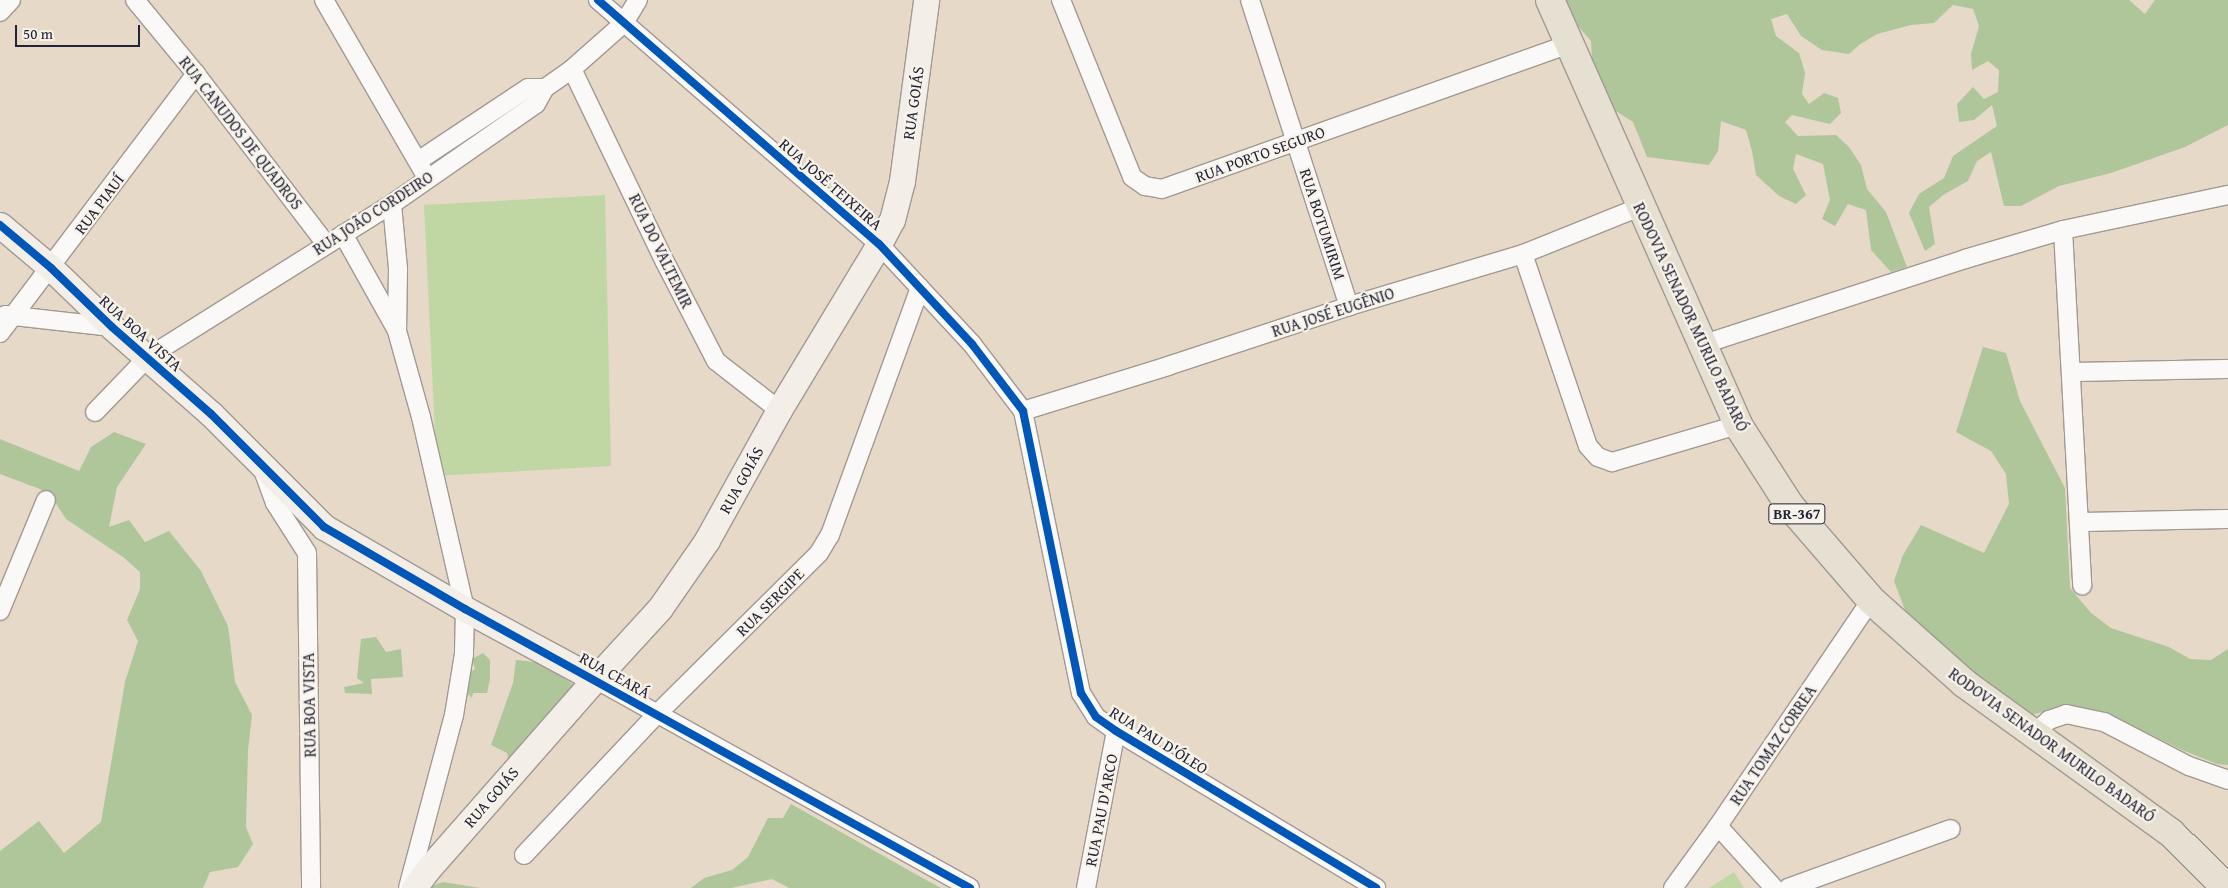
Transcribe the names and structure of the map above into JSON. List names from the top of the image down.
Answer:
{
  "streets": {
    "main road": ["RODOVIA SENADOR MURILO BADARÓ", "BR-367"],
    "street": [
      "RUA GOIÁS",
      "RUA CANUDOS DE QUADROS",
      "RUA PORTO SEGURO",
      "RUA JOSÉ TEIXEIRA",
      "RUA PIAUÍ",
      "RUA JOÃO CORDEIRO",
      "RUA BOTUMIRIM",
      "RUA DO VALTEMIR",
      "RUA JOSÉ EUGÊNIO",
      "RUA BOA VISTA",
      "RUA SERGIPE",
      "RUA CEARÁ",
      "RUA PAU D'ÓLEO",
      "RUA TOMAZ CORREA",
      "RUA PAU D'ARCO"
    ]
  },
  "crossings": [
    ["RUA GOIÁS", "RUA JOSÉ TEIXEIRA"],
    ["RUA GOIÁS", "RUA DO VALTEMIR"],
    ["RUA GOIÁS", "RUA CEARÁ"],
    ["RUA CANUDOS DE QUADROS", "RUA PIAUÍ"],
    ["RUA CANUDOS DE QUADROS", "RUA JOÃO CORDEIRO"],
    ["RUA PORTO SEGURO", "RUA BOTUMIRIM"],
    ["RUA PORTO SEGURO", "RODOVIA SENADOR MURILO BADARÓ"],
    ["RUA JOSÉ TEIXEIRA", "RUA JOÃO CORDEIRO"],
    ["RUA JOSÉ TEIXEIRA", "RUA JOSÉ EUGÊNIO"],
    ["RUA JOSÉ TEIXEIRA", "RUA SERGIPE"],
    ["RUA JOSÉ TEIXEIRA", "RUA PAU D'ÓLEO"],
    ["RUA PIAUÍ", "RUA BOA VISTA"],
    ["RUA JOÃO CORDEIRO", "RUA DO VALTEMIR"],
    ["RUA JOÃO CORDEIRO", "RUA BOA VISTA"],
    ["RUA BOTUMIRIM", "RUA JOSÉ EUGÊNIO"],
    ["RUA JOSÉ EUGÊNIO", "RODOVIA SENADOR MURILO BADARÓ"],
    ["RUA JOSÉ EUGÊNIO", "RUA PAU D'ÓLEO"],
    ["RODOVIA SENADOR MURILO BADARÓ", "RUA TOMAZ CORREA"],
    ["RUA BOA VISTA", "RUA CEARÁ"],
    ["RUA SERGIPE", "RUA CEARÁ"],
    ["RUA PAU D'ÓLEO", "RUA PAU D'ARCO"]
  ],
  "scale_bar": "50 m"
}
